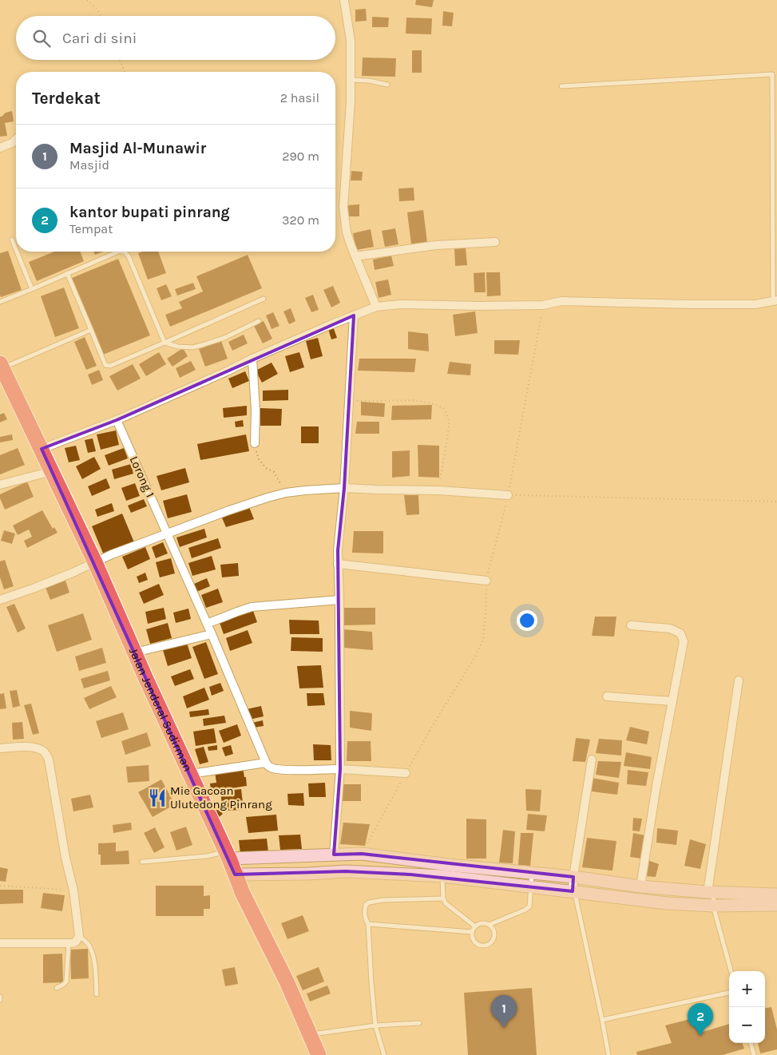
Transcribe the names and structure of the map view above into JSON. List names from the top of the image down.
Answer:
{
  "streets": {
    "highway": ["Jalan Jenderal Sudirman"],
    "street": ["Lorong 1"]
  },
  "places": {
    "restaurant": ["Mie Gacoan Ulutedong Pinrang"]
  },
  "page": {
    "search": "Cari di sini",
    "heading": ["Terdekat", "2 hasil"],
    "list": [
      {
        "mark": "1",
        "name": "Masjid Al-Munawir",
        "note": "Masjid",
        "value": "290 m"
      },
      {
        "mark": "2",
        "name": "kantor bupati pinrang",
        "note": "Tempat",
        "value": "320 m"
      }
    ],
    "map_buttons": ["+", "−"],
    "pins": ["1", "2"]
  }
}
